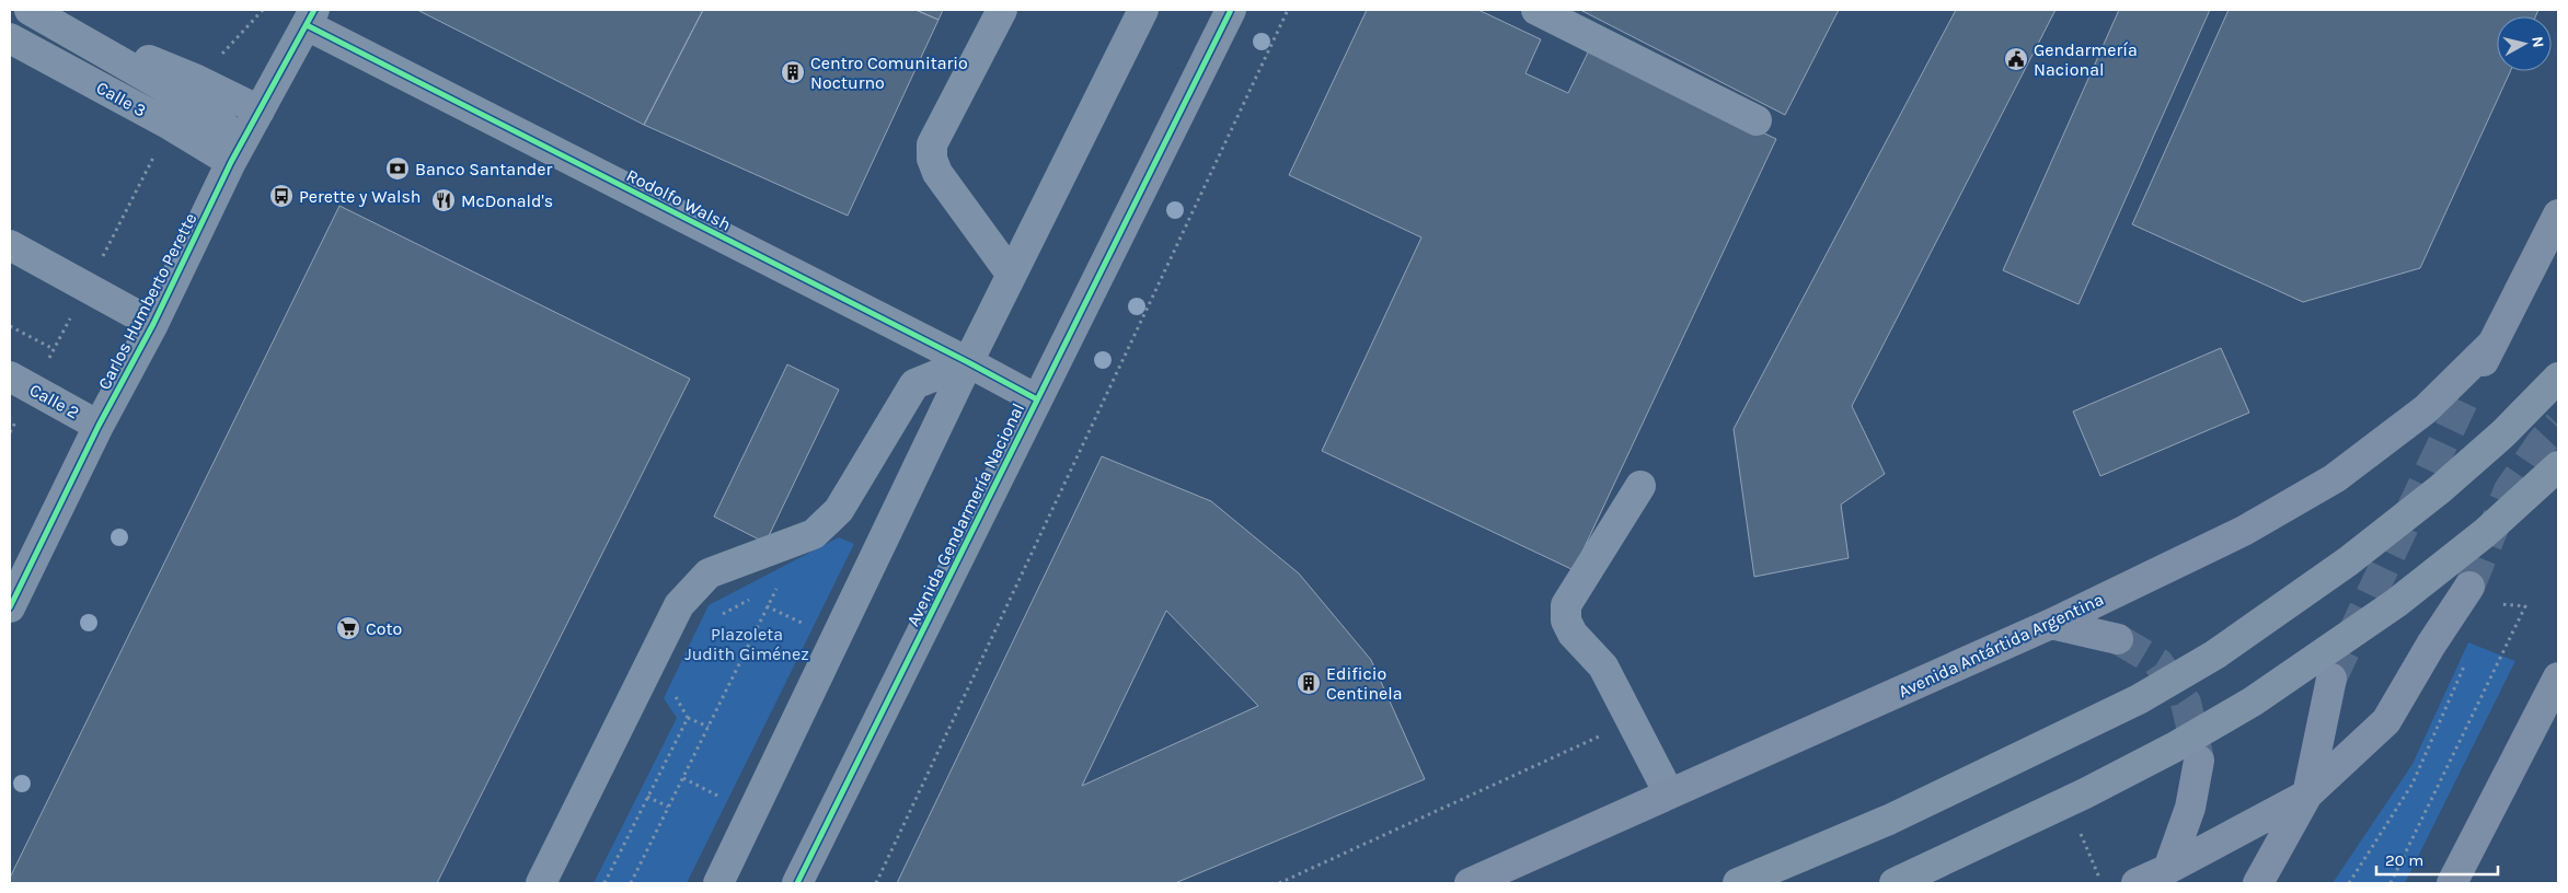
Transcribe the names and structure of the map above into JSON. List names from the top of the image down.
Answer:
{
  "streets": {
    "main road": ["Avenida Antártida Argentina"],
    "street": [
      "Calle 3",
      "Rodolfo Walsh",
      "Carlos Humberto Perette",
      "Calle 2",
      "Avenida Gendarmería Nacional"
    ]
  },
  "crossings": [
    ["Calle 3", "Carlos Humberto Perette"],
    ["Rodolfo Walsh", "Carlos Humberto Perette"],
    ["Rodolfo Walsh", "Avenida Gendarmería Nacional"],
    ["Carlos Humberto Perette", "Calle 2"]
  ],
  "parks": ["Plazoleta Judith Giménez"],
  "places": {
    "public building": ["Gendarmería Nacional"],
    "building": ["Centro Comunitario Nocturno", "Edificio Centinela"],
    "bank": ["Banco Santander"],
    "bus stop": ["Perette y Walsh"],
    "restaurant": ["McDonald's"],
    "supermarket": ["Coto"]
  },
  "scale_bar": "20 m",
  "north": "right"
}
